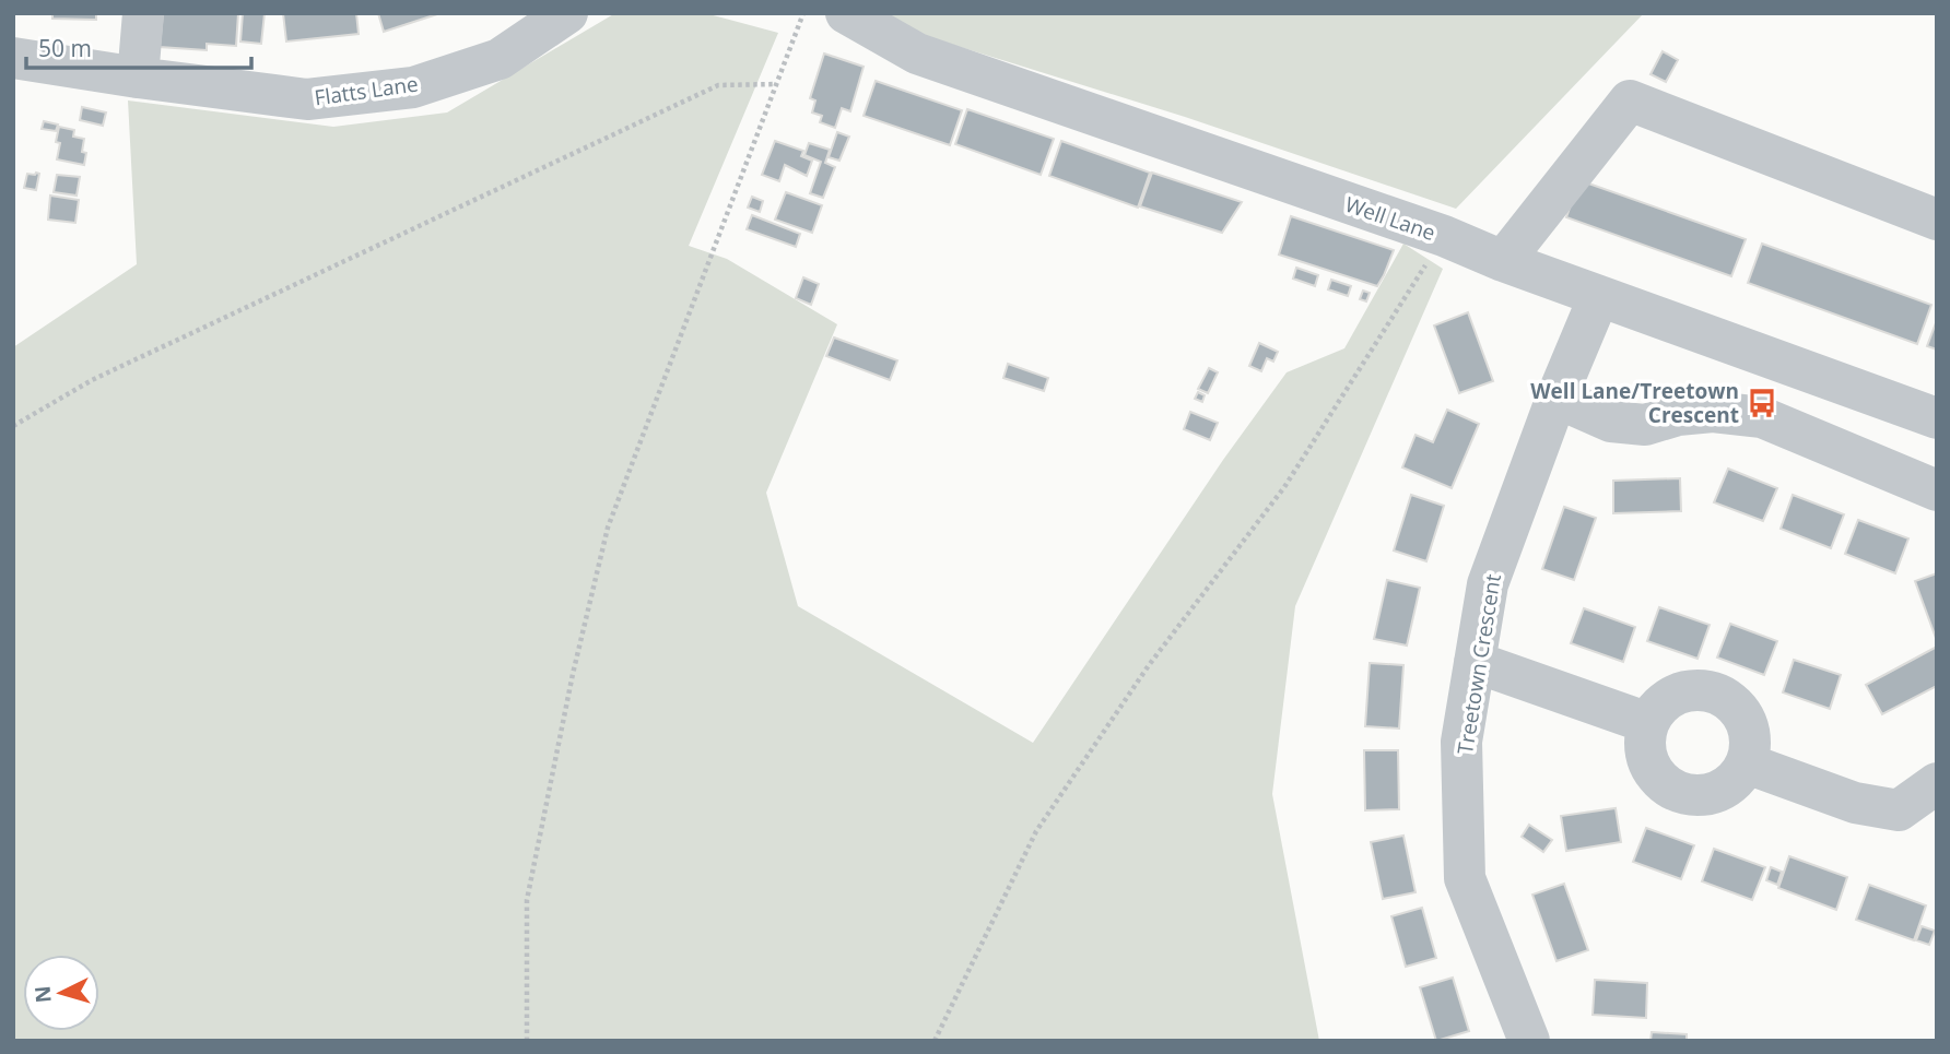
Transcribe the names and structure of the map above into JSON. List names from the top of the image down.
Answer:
{
  "streets": {
    "street": ["Flatts Lane", "Well Lane", "Treetown Crescent"]
  },
  "crossings": [
    ["Well Lane", "Treetown Crescent"]
  ],
  "places": {
    "bus stop": ["Well Lane/Treetown Crescent"]
  },
  "scale_bar": "50 m",
  "north": "left"
}
